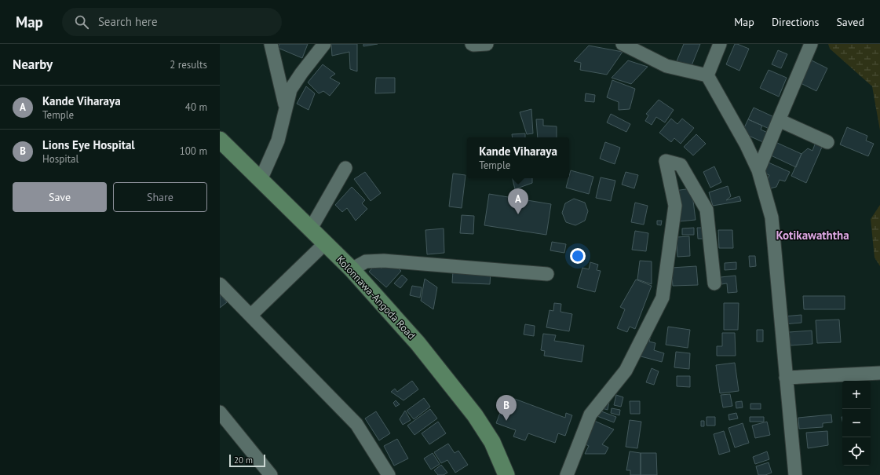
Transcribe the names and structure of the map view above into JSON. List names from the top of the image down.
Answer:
{
  "streets": {
    "main road": ["Kolonnawa-Angoda Road"]
  },
  "districts": ["Kotikawaththa"],
  "scale_bar": "20 m",
  "page": {
    "header": "Map",
    "search": "Search here",
    "nav": ["Map", "Directions", "Saved"],
    "heading": ["Nearby", "2 results"],
    "list": [
      {
        "mark": "A",
        "name": "Kande Viharaya",
        "note": "Temple",
        "value": "40 m"
      },
      {
        "mark": "B",
        "name": "Lions Eye Hospital",
        "note": "Hospital",
        "value": "100 m"
      }
    ],
    "popup": ["Kande Viharaya", "Temple"],
    "buttons": ["Save", "Share"],
    "pins": ["A", "B"],
    "map_buttons": ["+", "−"],
    "scale": "20 m"
  }
}
